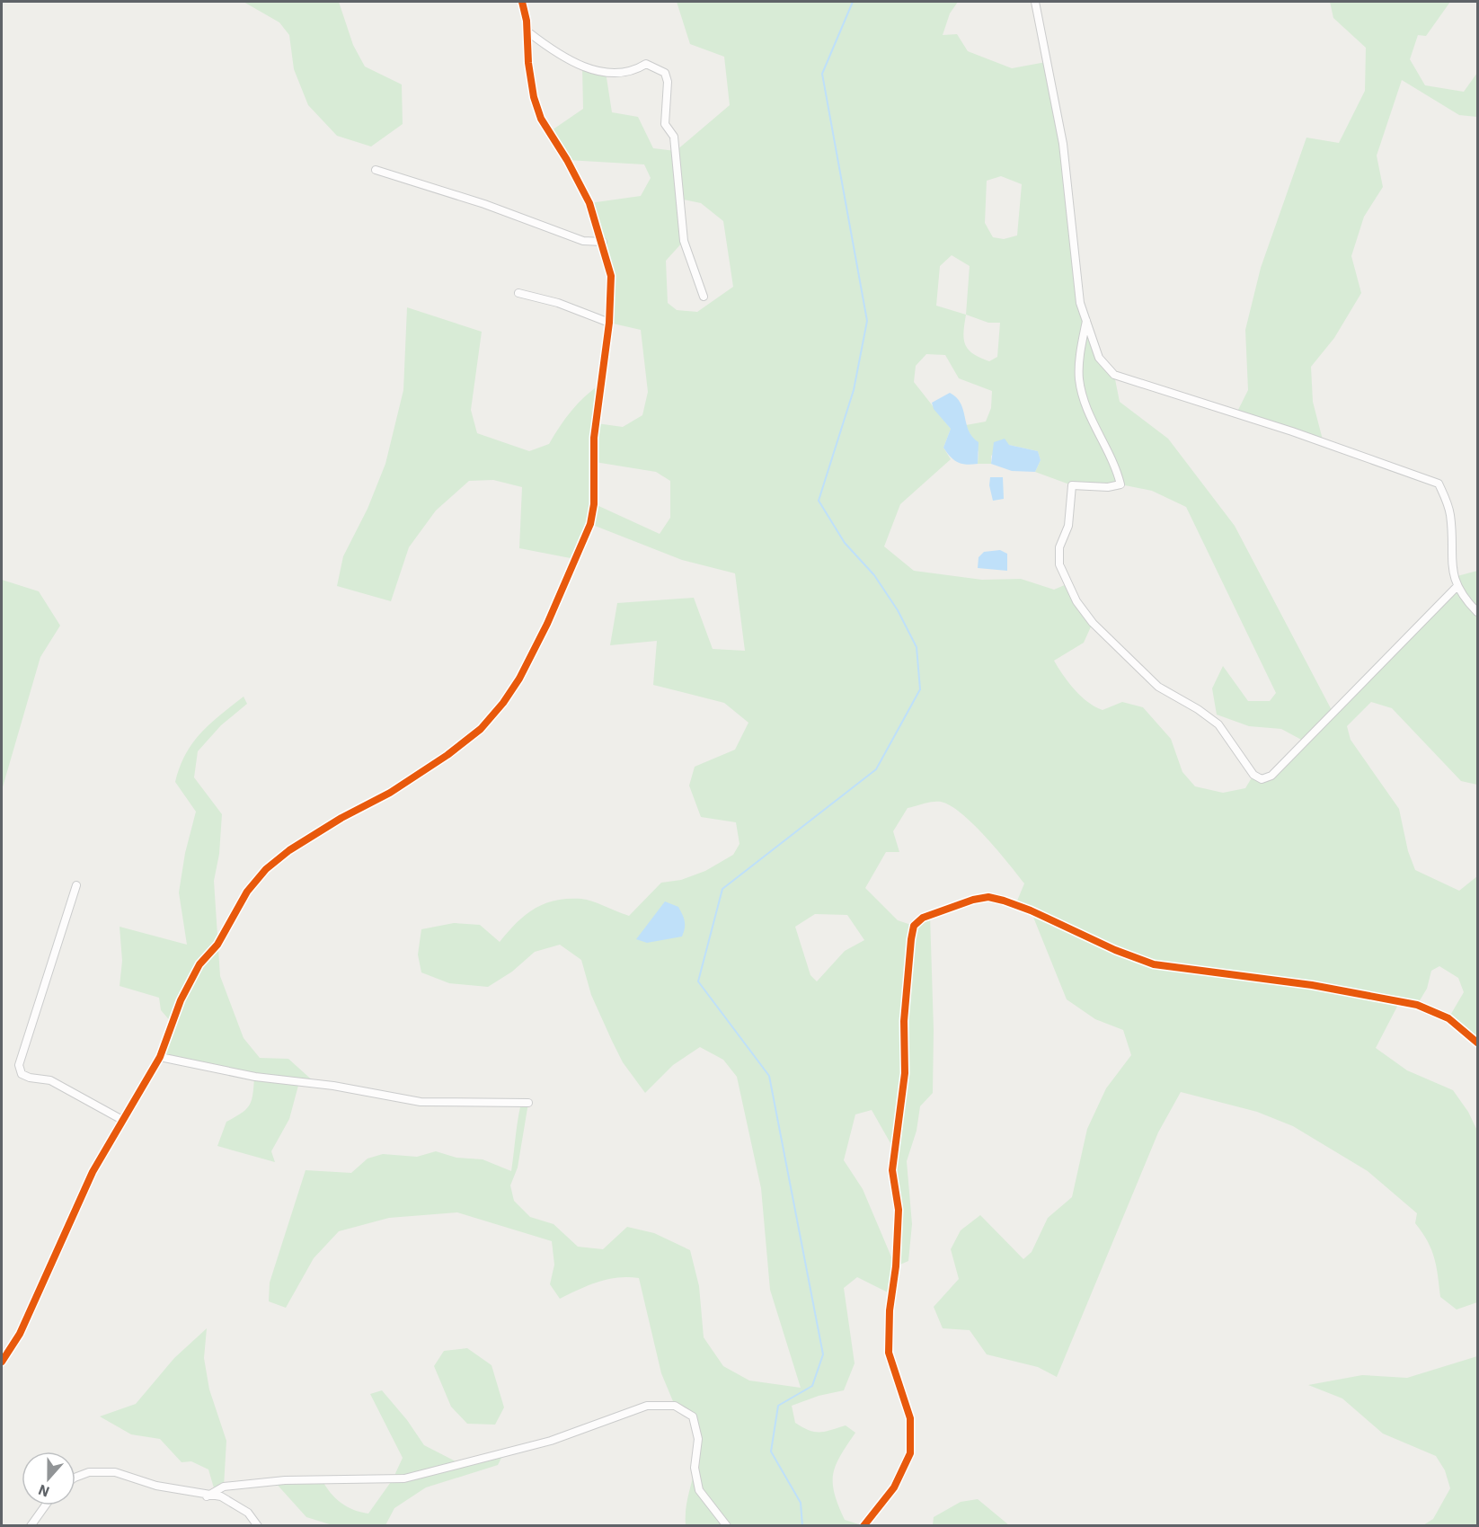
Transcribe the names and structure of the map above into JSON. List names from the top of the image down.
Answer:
{
  "north": "bottom"
}
